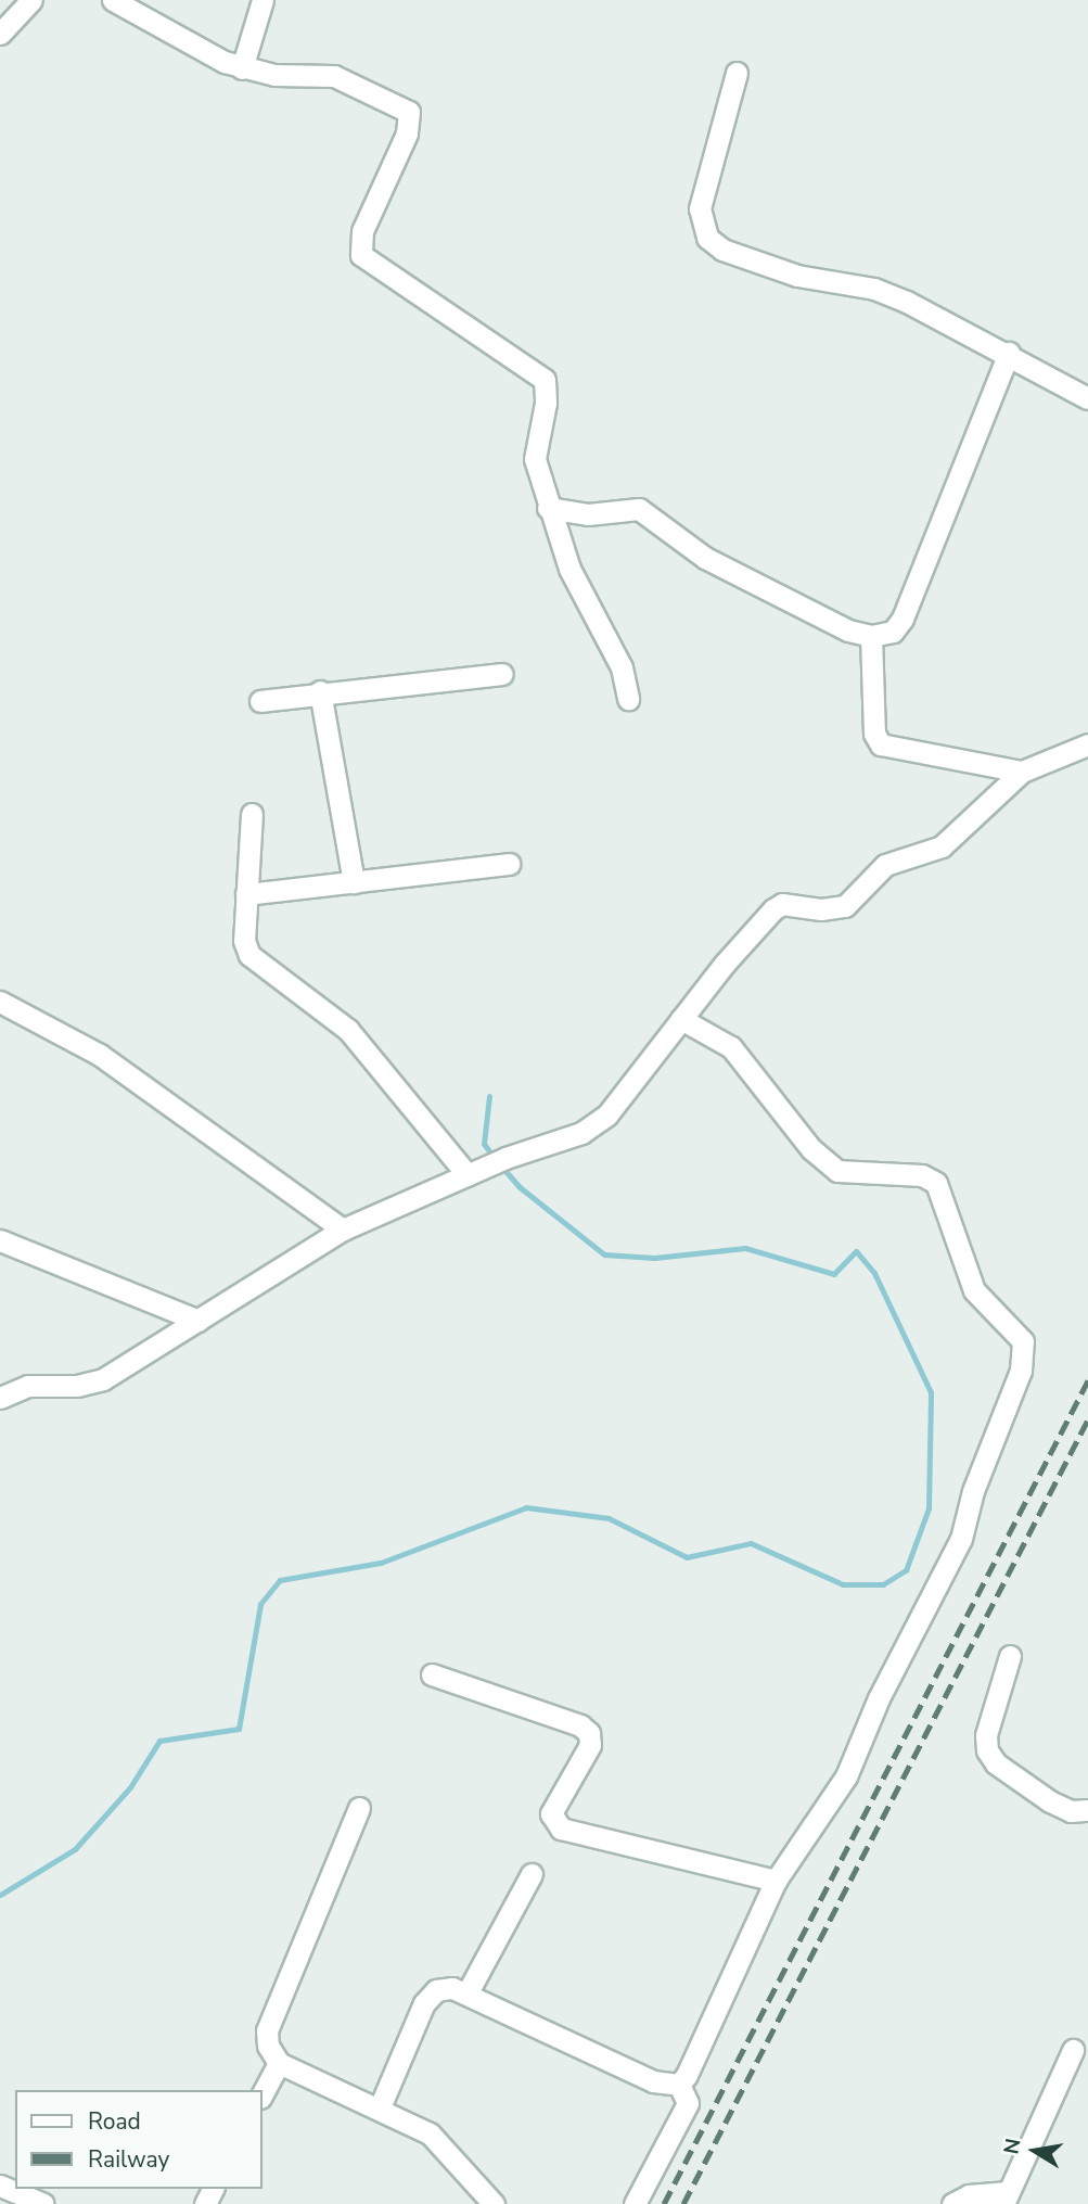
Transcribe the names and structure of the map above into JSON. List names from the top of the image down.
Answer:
{
  "legend": ["Road", "Railway"],
  "north": "left"
}
